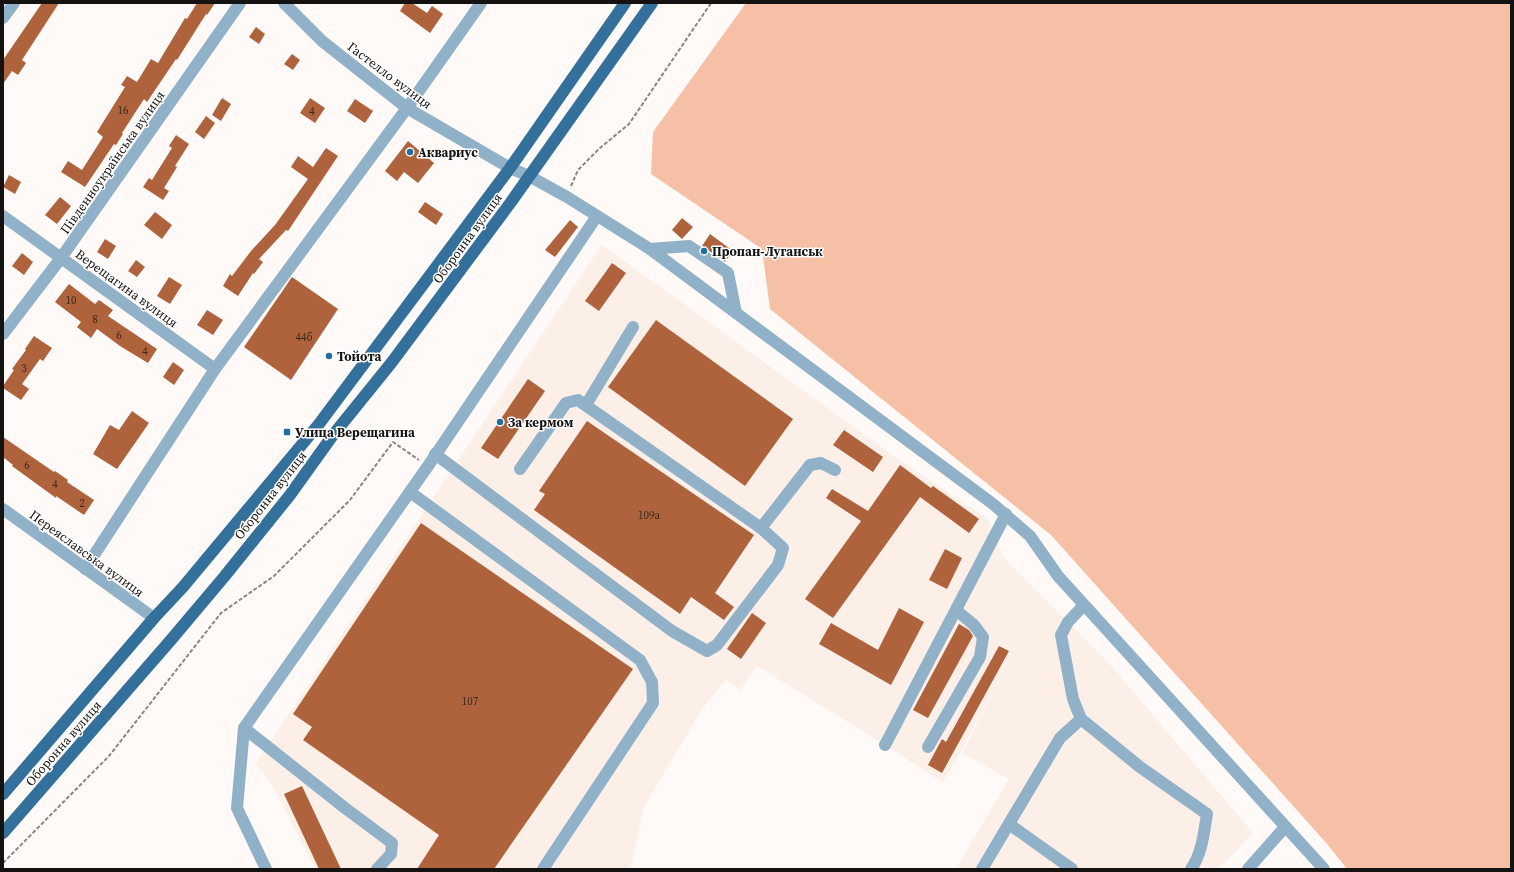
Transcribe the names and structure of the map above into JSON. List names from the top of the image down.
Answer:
{
  "streets": {
    "main road": ["Оборонна вулиця"],
    "street": [
      "Гастелло вулиця",
      "Південноукраїнська вулиця",
      "Верещагина вулиця",
      "Переяславська вулиця"
    ]
  },
  "crossings": [
    ["Гастелло вулиця", "Оборонна вулиця"],
    ["Південноукраїнська вулиця", "Верещагина вулиця"],
    ["Оборонна вулиця", "Переяславська вулиця"]
  ],
  "places": {
    "other": [
      "Аквариус",
      "Пропан-Луганськ",
      "Тойота",
      "За кермом"
    ],
    "transit": ["Улица Верещагина"]
  },
  "house_numbers": [
    "16",
    "4",
    "10",
    "8",
    "6",
    "44б",
    "4",
    "3",
    "6",
    "4",
    "2",
    "109а",
    "107"
  ]
}
